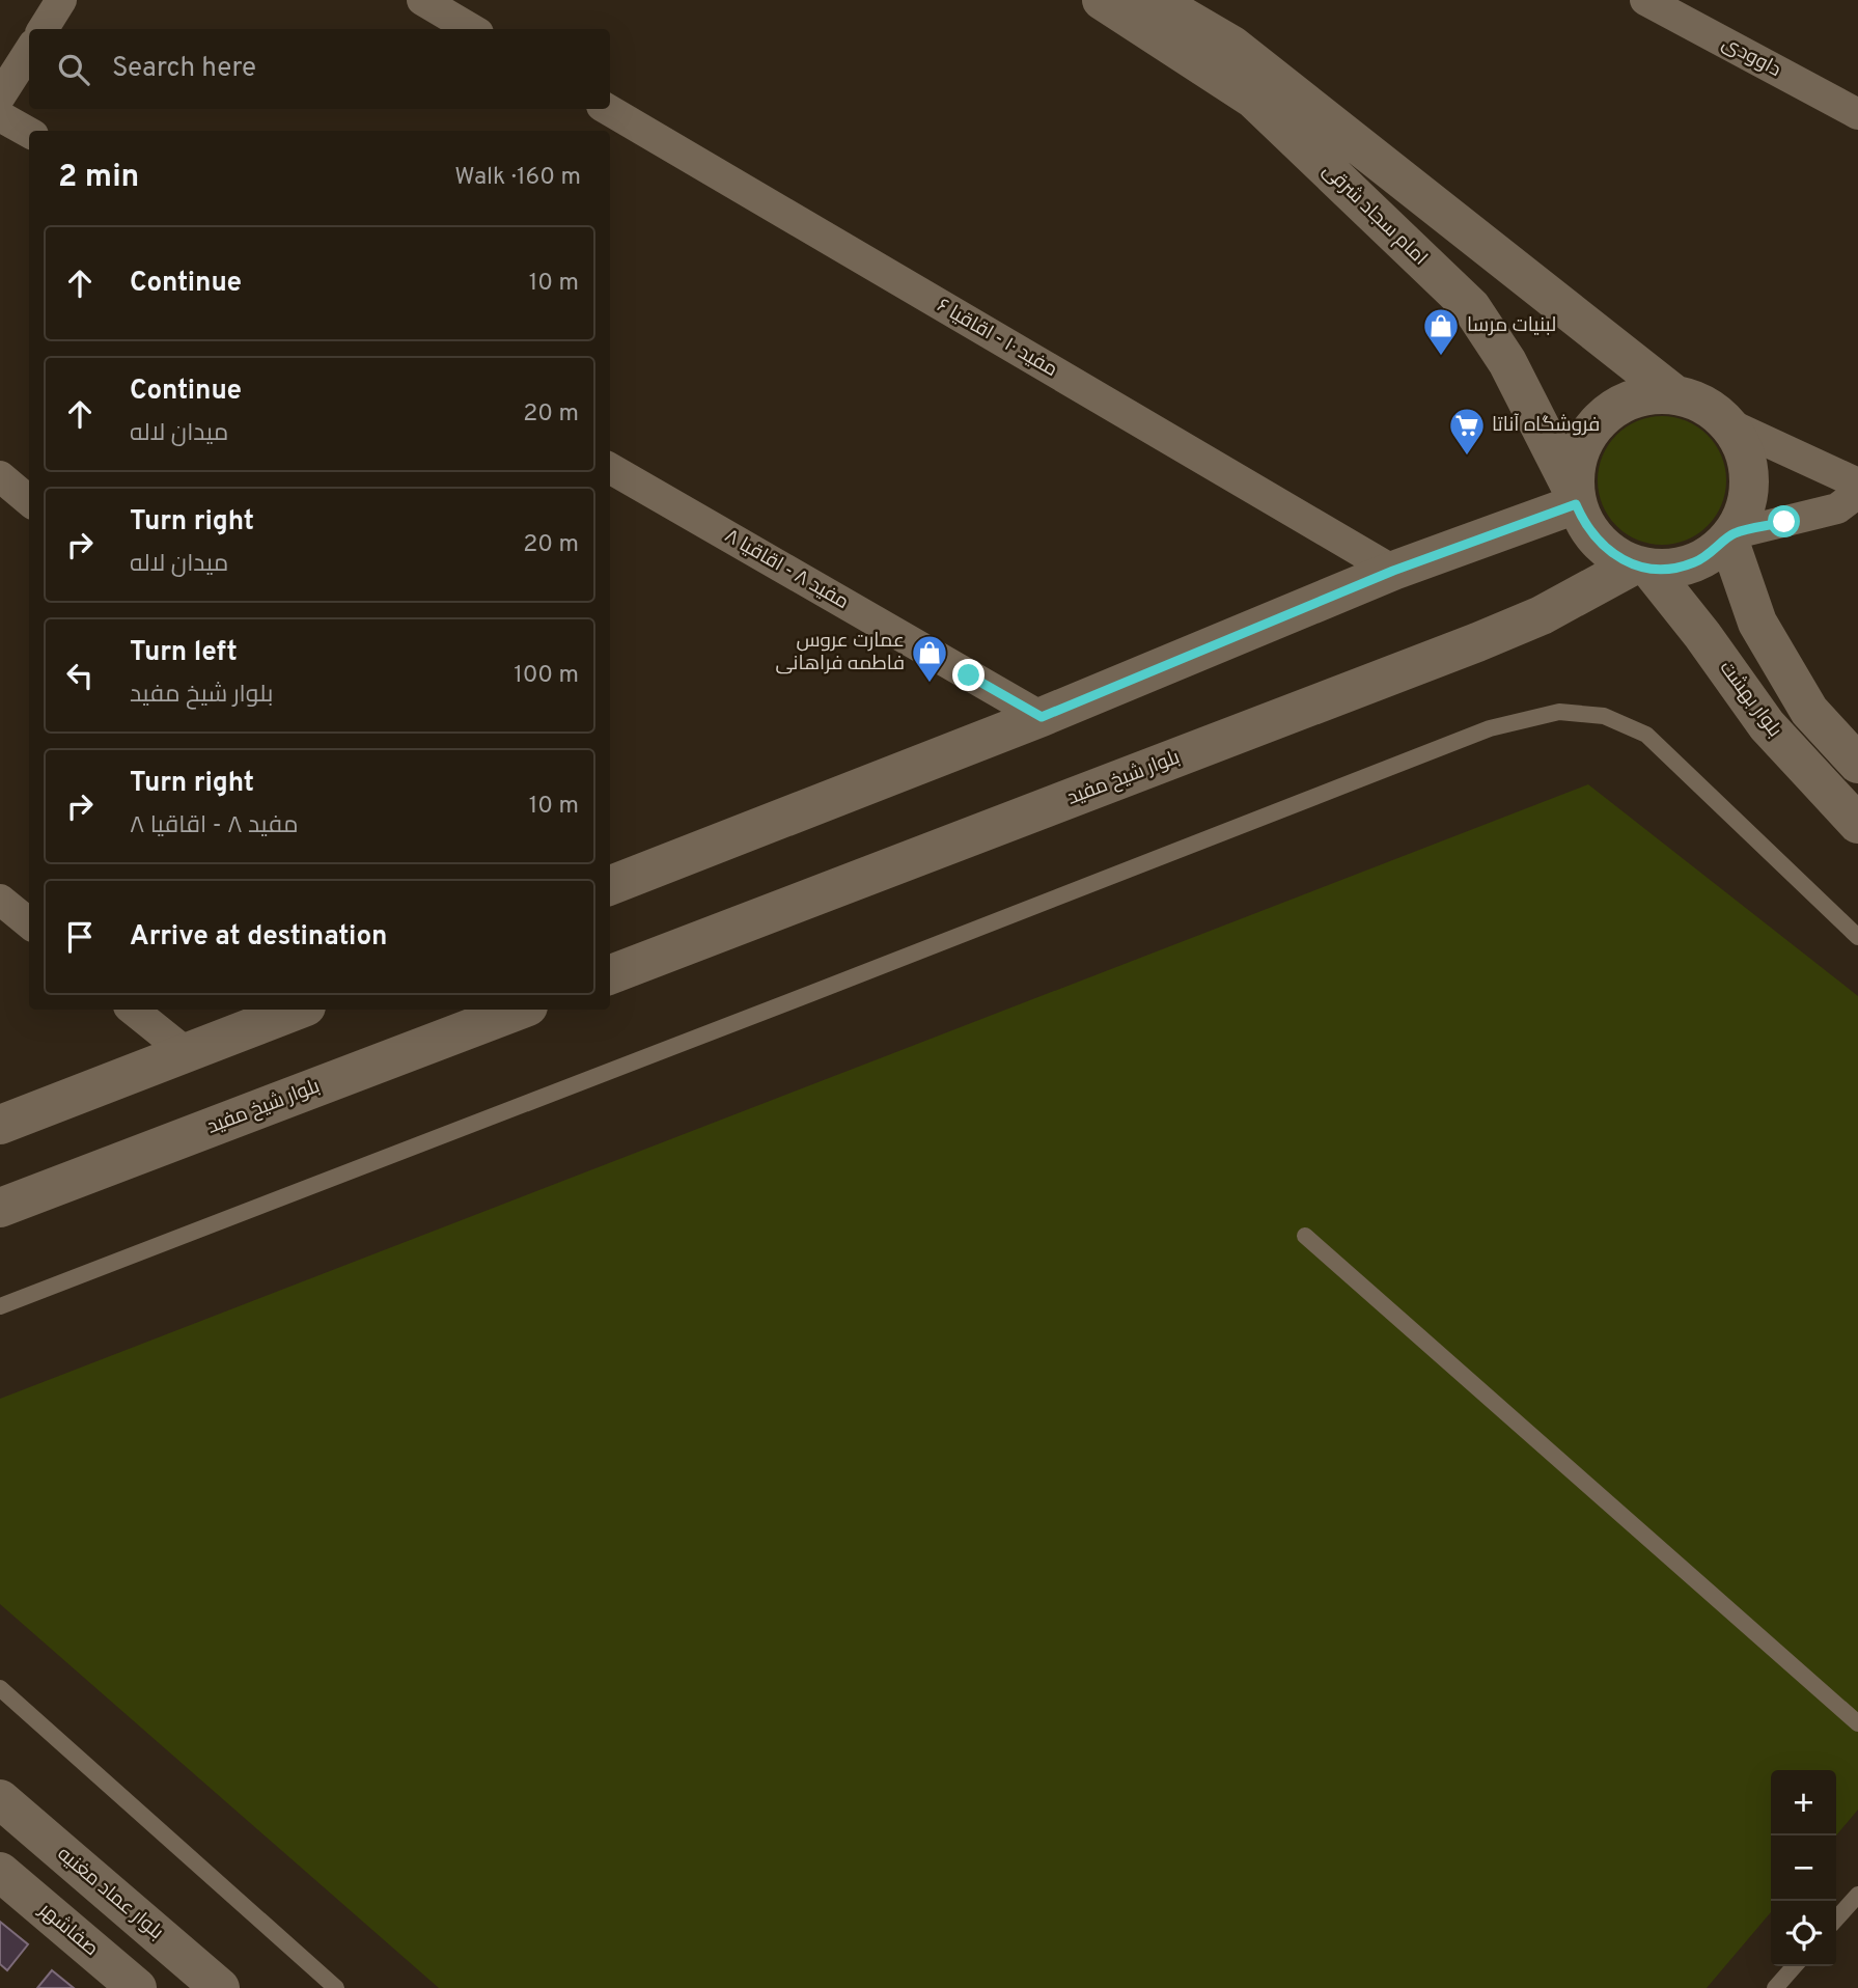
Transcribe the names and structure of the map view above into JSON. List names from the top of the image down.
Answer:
{
  "streets": {
    "street": [
      "داوودی",
      "امام سجاد شرقی",
      "مفید ۱۰ - اقاقیا ۶",
      "مفید ۸ - اقاقیا ۸",
      "بلوار بهشت",
      "بلوار شیخ مفید",
      "بلوار عماد مغنیه",
      "صفاشهر"
    ]
  },
  "crossings": [
    ["امام سجاد شرقی", "بلوار بهشت"],
    ["امام سجاد شرقی", "بلوار شیخ مفید"],
    ["بلوار بهشت", "بلوار شیخ مفید"]
  ],
  "places": {
    "shop": ["لبنیات مرسا", "عمارت عروس فاطمه فراهانی"],
    "supermarket": ["فروشگاه آناتا"]
  },
  "page": {
    "search": "Search here",
    "heading": ["2 min", "Walk · 160 m"],
    "list": [
      ["Continue", "10 m"],
      ["Continue", "میدان لاله", "20 m"],
      ["Turn right", "میدان لاله", "20 m"],
      ["Turn left", "بلوار شیخ مفید", "100 m"],
      ["Turn right", "مفید ۸ - اقاقیا ۸", "10 m"],
      "Arrive at destination"
    ],
    "map_buttons": ["+", "−"]
  }
}
